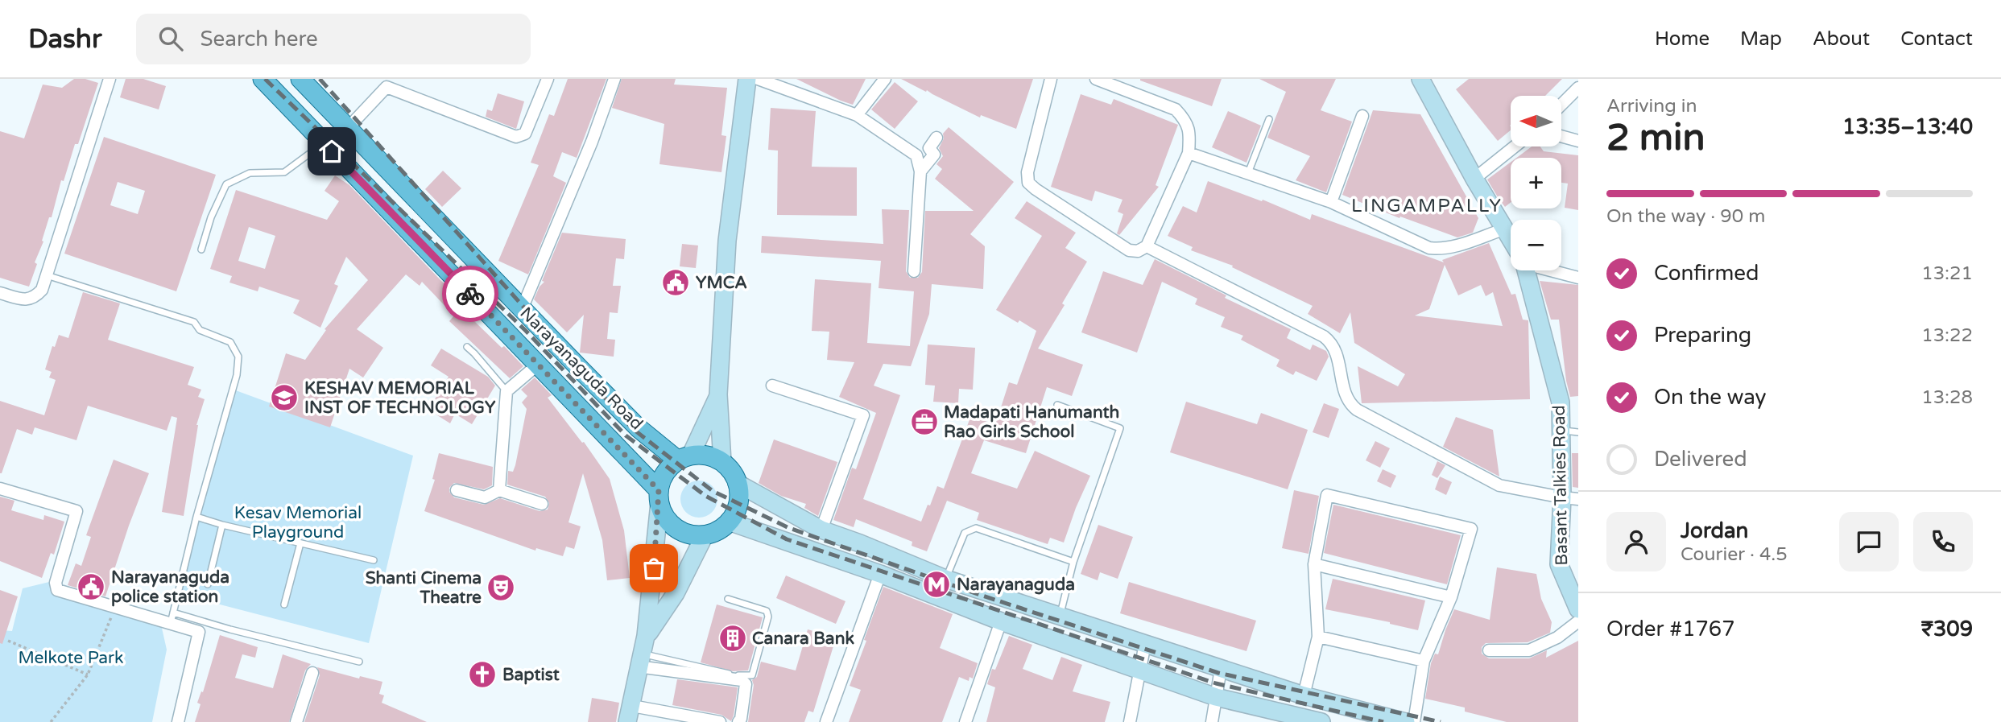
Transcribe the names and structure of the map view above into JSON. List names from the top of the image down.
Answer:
{
  "streets": {
    "main road": ["Narayanaguda Road", "Basant Talkies Road"]
  },
  "districts": ["LINGAMPALLY"],
  "parks": ["Kesav Memorial Playground", "Melkote Park"],
  "places": {
    "public building": ["YMCA", "Narayanaguda police station"],
    "school or university": ["KESHAV MEMORIAL INST OF TECHNOLOGY"],
    "office": ["Madapati Hanumanth Rao Girls School"],
    "metro station": ["Narayanaguda"],
    "theatre": ["Shanti Cinema Theatre"],
    "building": ["Canara Bank"],
    "church": ["Baptist"]
  },
  "north": "left",
  "page": {
    "header": "Dashr",
    "search": "Search here",
    "nav": [
      "Home",
      "Map",
      "About",
      "Contact"
    ],
    "heading": ["2 min", "Arriving in", "13:35–13:40"],
    "panel": [
      "Jordan",
      "Courier · 4.5",
      "Order #1767",
      "₹309"
    ],
    "map_buttons": ["+", "−"],
    "bar": "On the way · 90 m",
    "list": [
      ["Confirmed", "13:21"],
      ["Preparing", "13:22"],
      ["On the way", "13:28"],
      "Delivered"
    ]
  }
}
